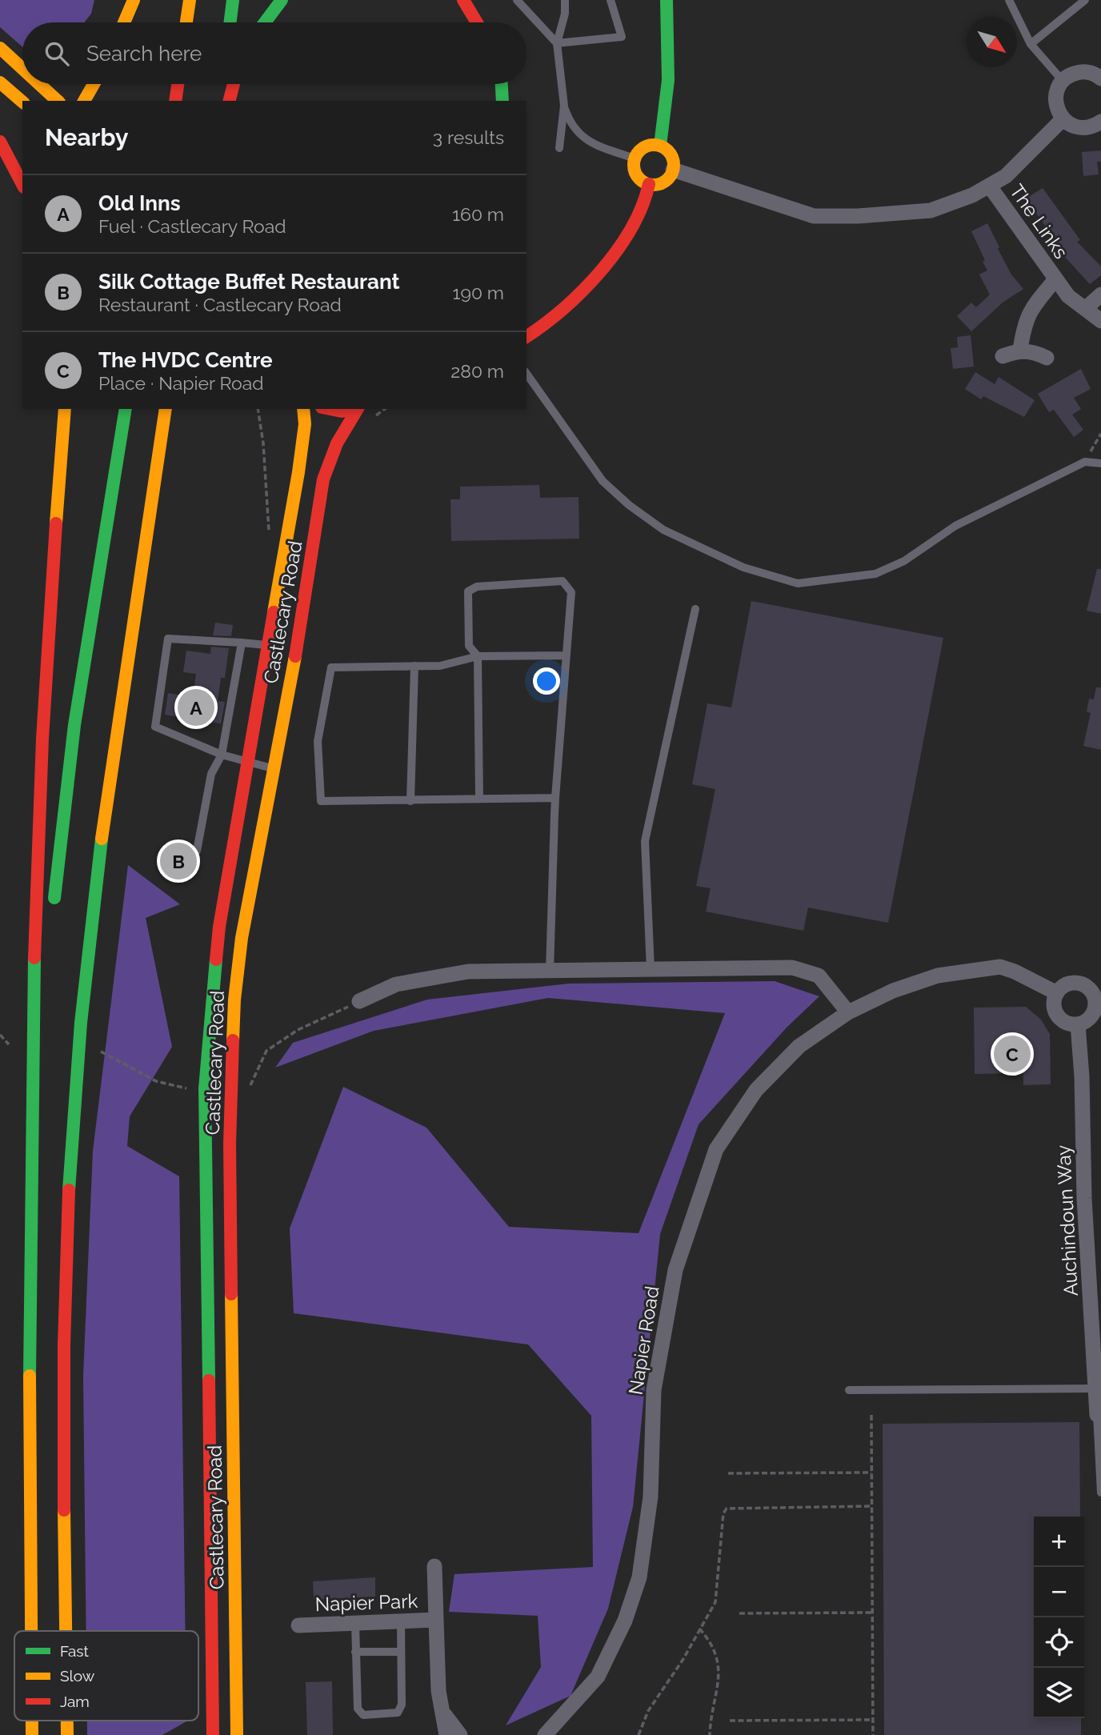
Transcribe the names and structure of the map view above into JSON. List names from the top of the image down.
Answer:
{
  "streets": {
    "main road": ["Castlecary Road"],
    "street": [
      "The Links",
      "Auchindoun Way",
      "Napier Road",
      "Napier Park"
    ]
  },
  "crossings": [
    ["Auchindoun Way", "Napier Road"]
  ],
  "legend": ["Fast", "Slow", "Jam"],
  "north": "bottom right",
  "page": {
    "search": "Search here",
    "heading": ["Nearby", "3 results"],
    "list": [
      {
        "mark": "A",
        "name": "Old Inns",
        "note": "Fuel · Castlecary Road",
        "value": "160 m"
      },
      {
        "mark": "B",
        "name": "Silk Cottage Buffet Restaurant",
        "note": "Restaurant · Castlecary Road",
        "value": "190 m"
      },
      {
        "mark": "C",
        "name": "The HVDC Centre",
        "note": "Place · Napier Road",
        "value": "280 m"
      }
    ],
    "pins": ["A", "B", "C"],
    "map_buttons": ["+", "−"]
  }
}
